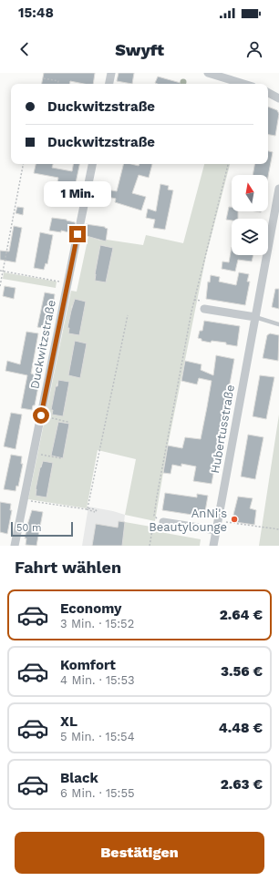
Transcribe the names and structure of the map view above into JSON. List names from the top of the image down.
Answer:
{
  "streets": {
    "street": ["Duckwitzstraße", "Hubertusstraße"]
  },
  "places": ["AnNi's Beautylounge"],
  "scale_bar": "50 m",
  "north": "top",
  "page": {
    "status": "15:48",
    "header": "Swyft",
    "banner": ["Duckwitzstraße", "Duckwitzstraße"],
    "bubble": "1 Min.",
    "scale": "50 m",
    "heading": "Fahrt wählen",
    "list": [
      {
        "name": "Economy",
        "note": "3 Min. · 15:52",
        "value": "2.64 €"
      },
      {
        "name": "Komfort",
        "note": "4 Min. · 15:53",
        "value": "3.56 €"
      },
      {
        "name": "XL",
        "note": "5 Min. · 15:54",
        "value": "4.48 €"
      },
      {
        "name": "Black",
        "note": "6 Min. · 15:55",
        "value": "2.63 €"
      }
    ],
    "buttons": "Bestätigen"
  }
}
